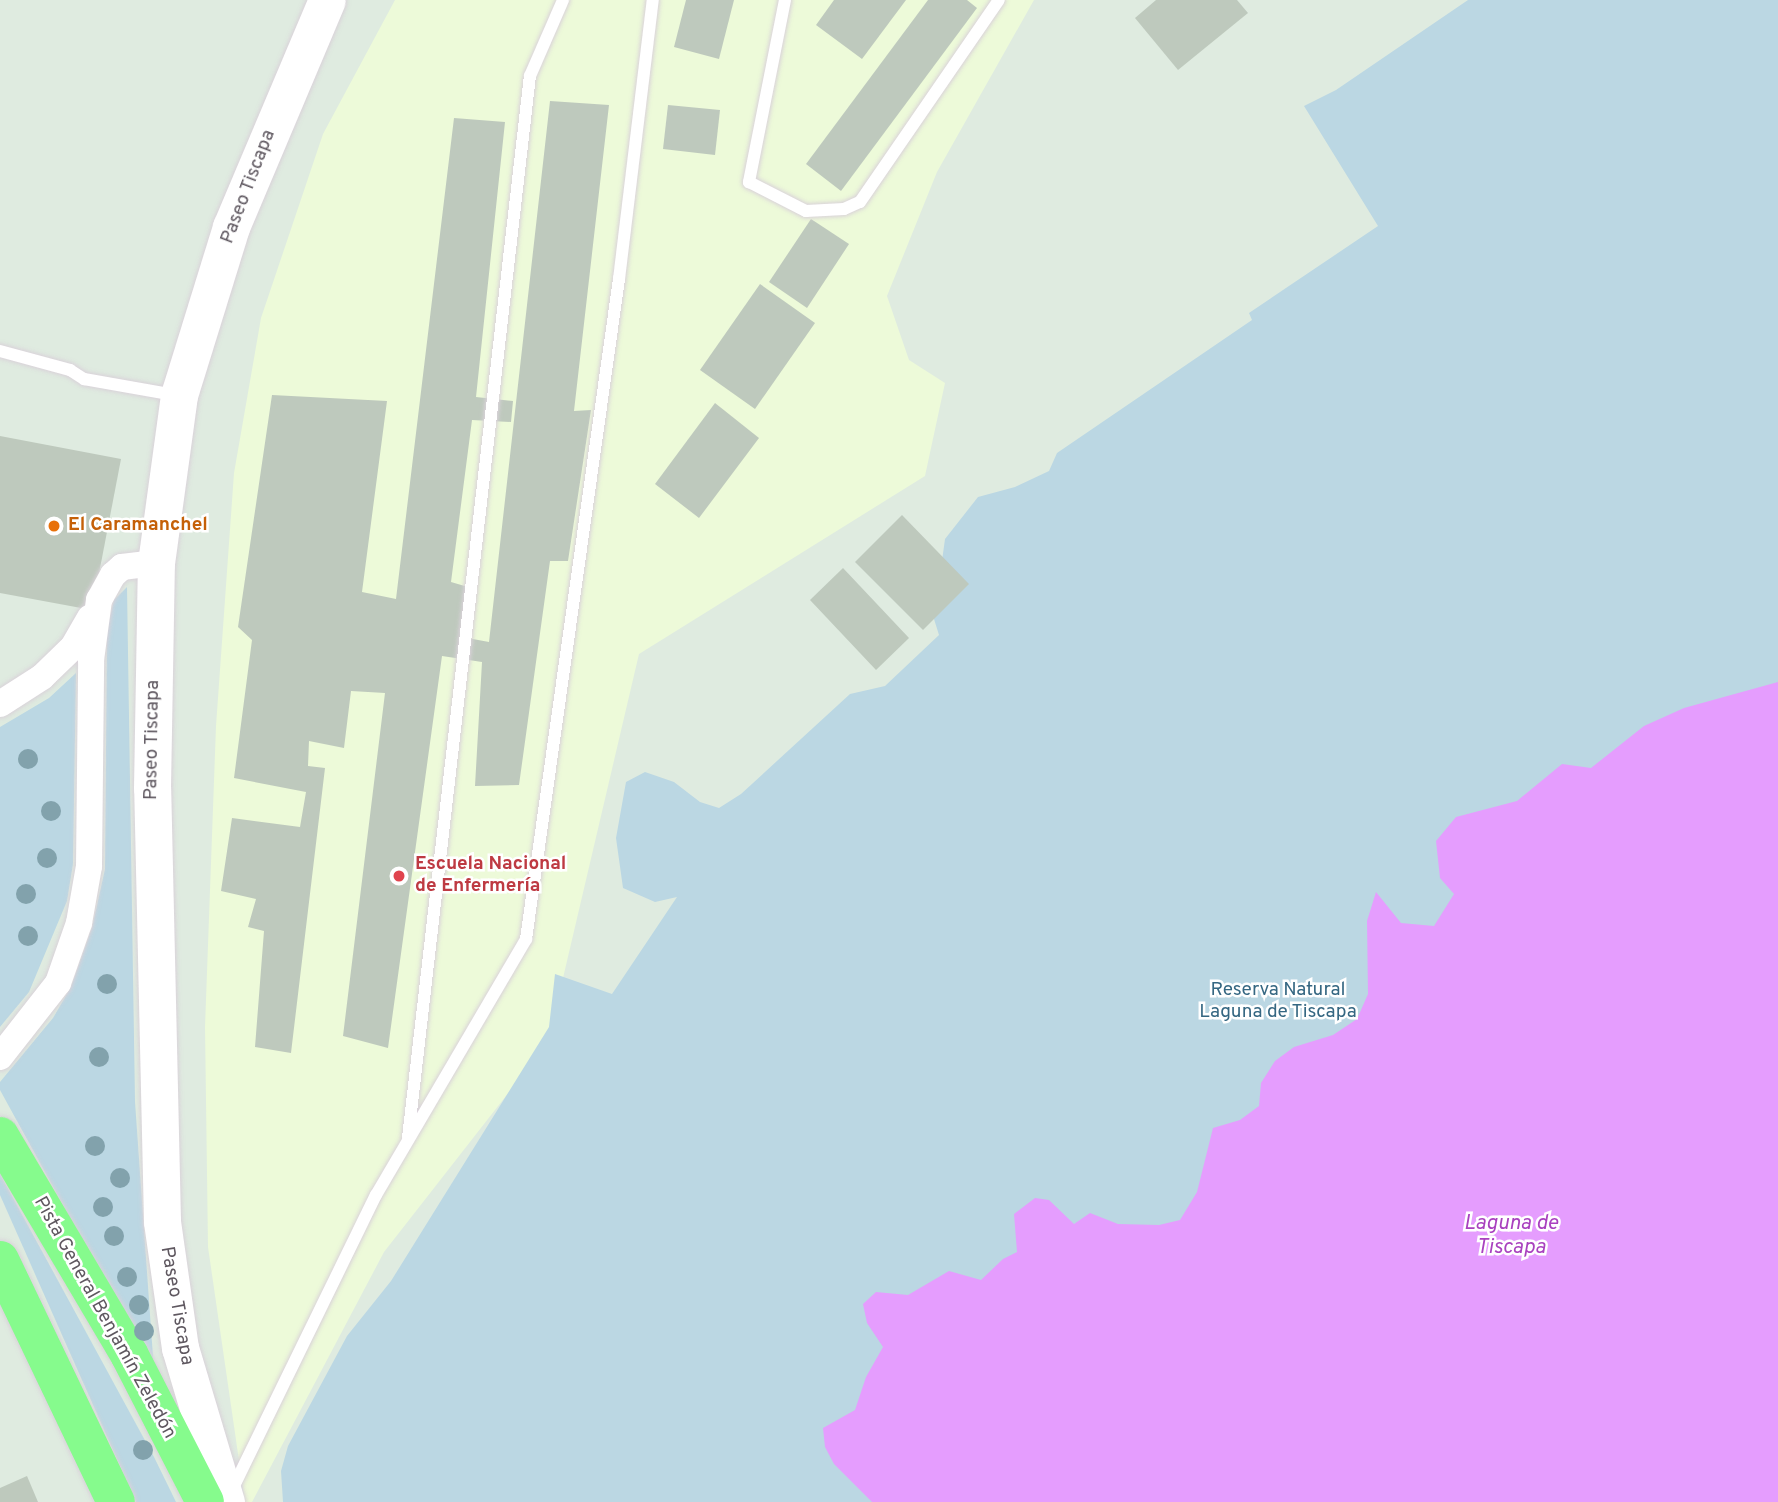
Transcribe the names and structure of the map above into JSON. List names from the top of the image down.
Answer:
{
  "streets": {
    "highway": ["Pista General Benjamín Zeledón"],
    "street": ["Paseo Tiscapa"]
  },
  "water": ["Laguna de Tiscapa"],
  "parks": ["Reserva Natural Laguna de Tiscapa"],
  "places": ["El Caramanchel", "Escuela Nacional de Enfermería"]
}
